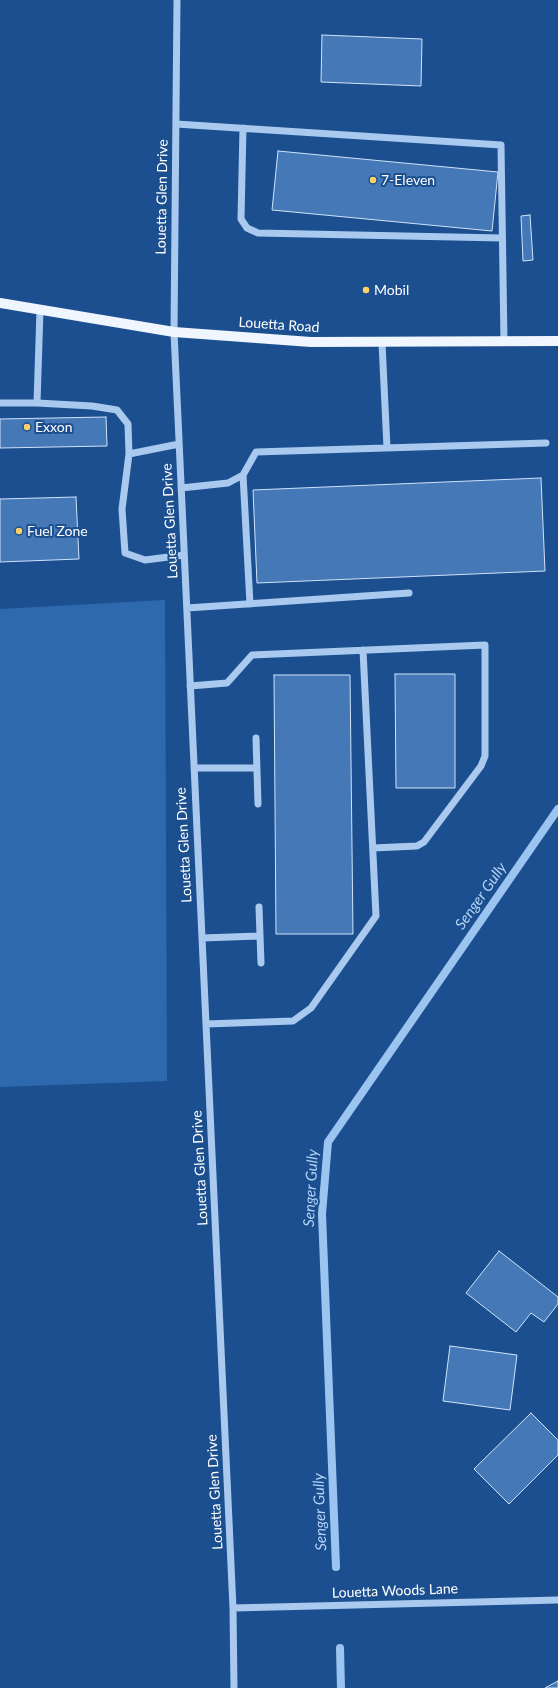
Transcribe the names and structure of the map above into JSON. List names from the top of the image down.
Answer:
{
  "streets": {
    "main road": ["Louetta Road"],
    "street": ["Louetta Glen Drive", "Louetta Woods Lane"]
  },
  "crossings": [
    ["Louetta Glen Drive", "Louetta Road"],
    ["Louetta Glen Drive", "Louetta Woods Lane"]
  ],
  "water": ["Senger Gully"],
  "places": [
    "7-Eleven",
    "Mobil",
    "Exxon",
    "Fuel Zone"
  ]
}
